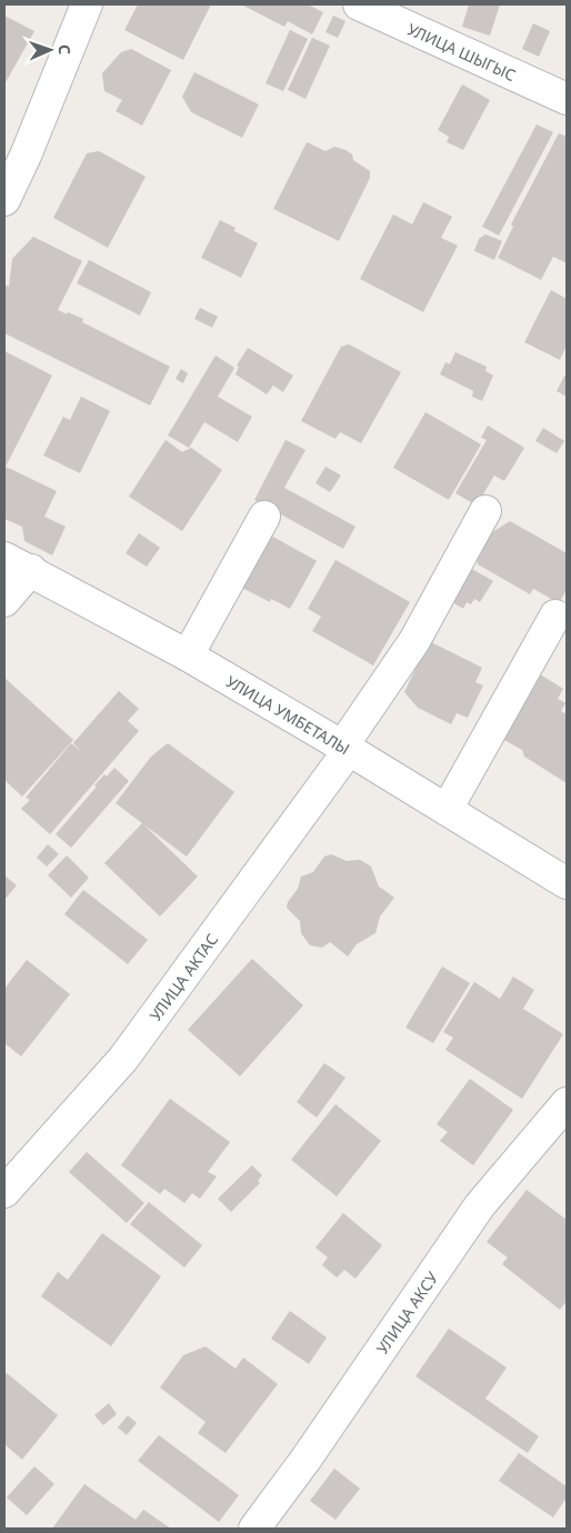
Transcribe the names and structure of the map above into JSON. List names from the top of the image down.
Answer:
{
  "streets": {
    "street": [
      "УЛИЦА ШЫГЫС",
      "УЛИЦА УМБЕТАЛЫ",
      "УЛИЦА АКТАС",
      "УЛИЦА АКСУ"
    ]
  },
  "crossings": [
    ["УЛИЦА УМБЕТАЛЫ", "УЛИЦА АКТАС"]
  ],
  "north": "right"
}
